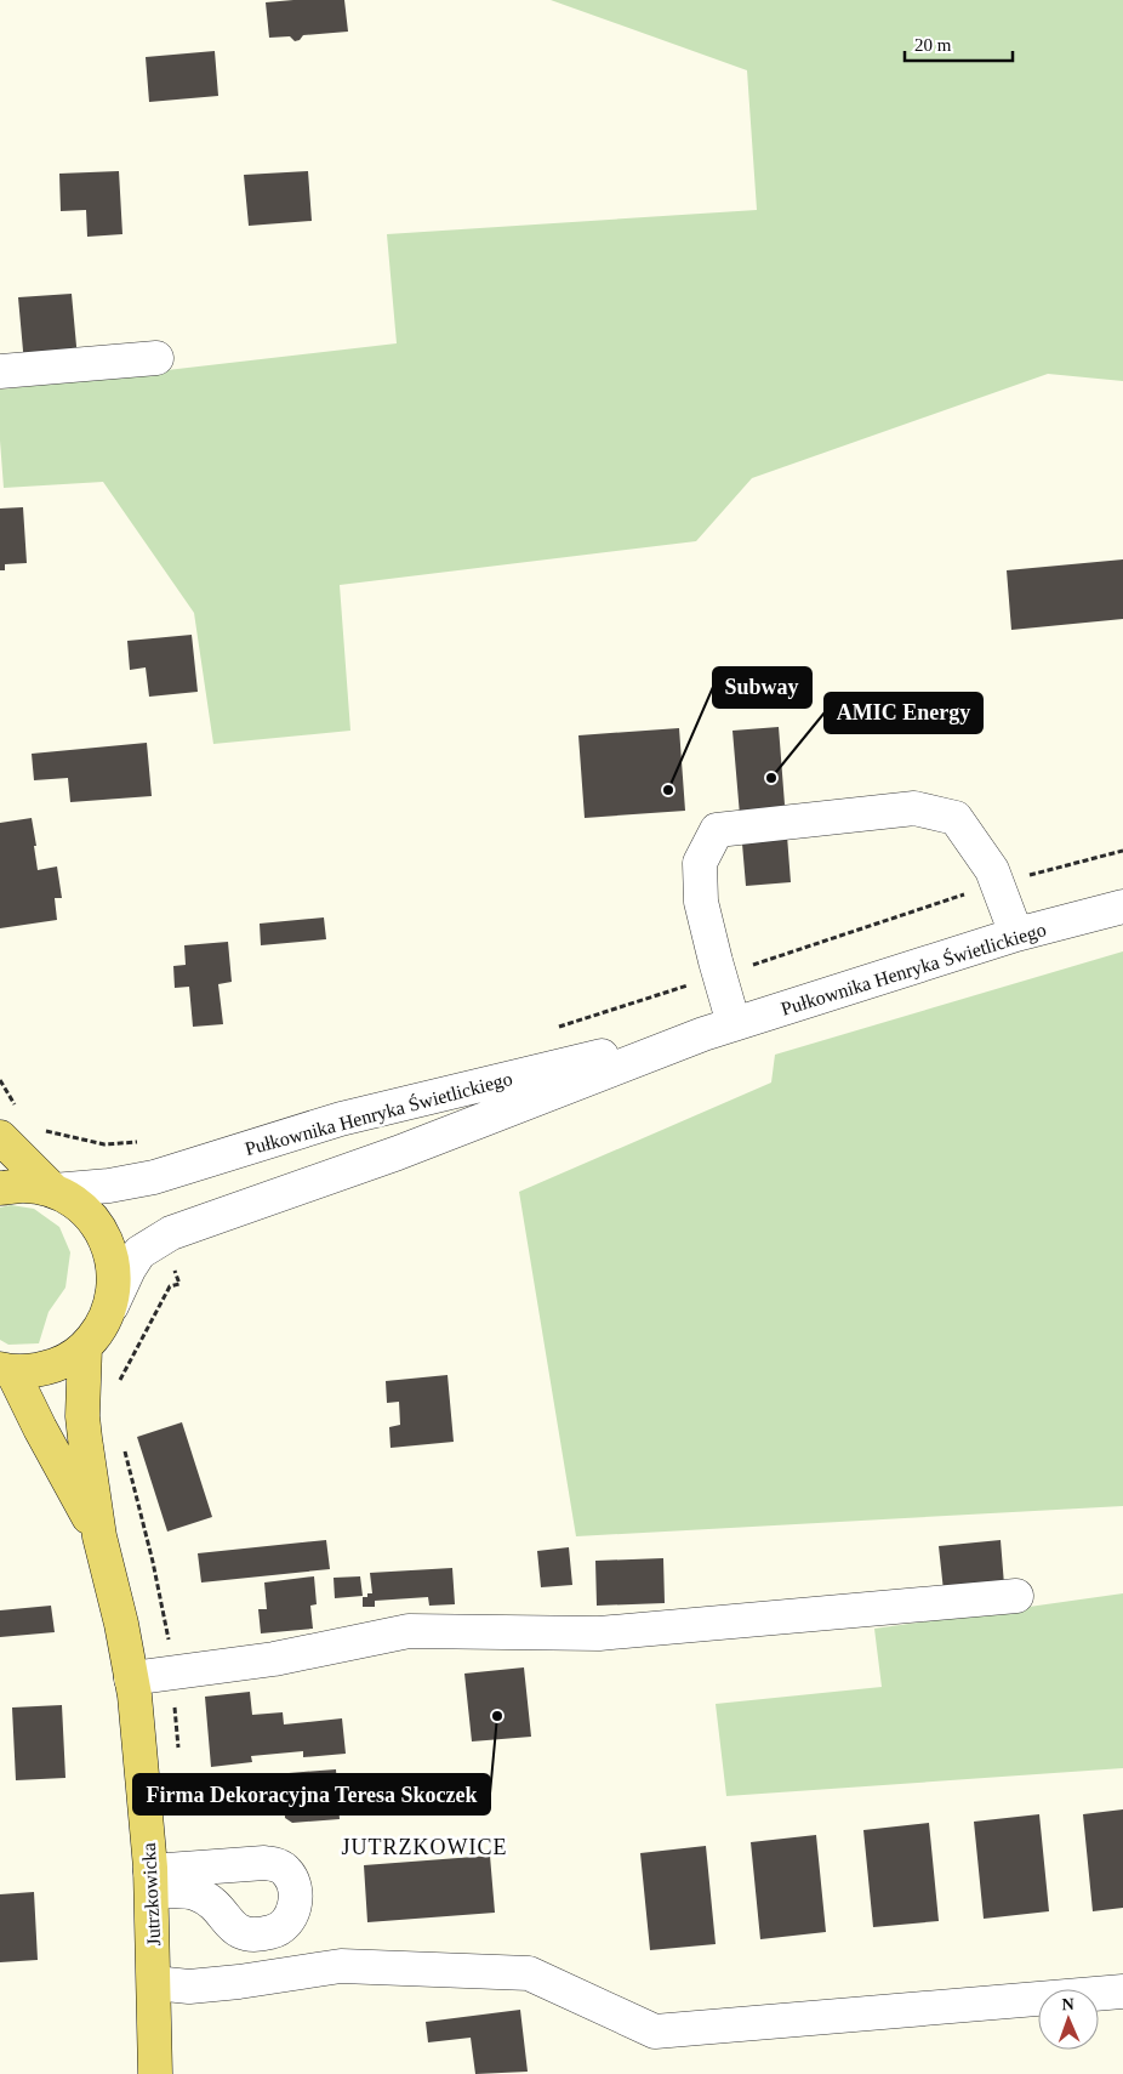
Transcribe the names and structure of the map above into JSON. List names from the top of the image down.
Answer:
{
  "streets": {
    "main road": ["Jutrzkowicka"],
    "street": ["Pułkownika Henryka Świetlickiego"]
  },
  "districts": ["JUTRZKOWICE"],
  "places": ["AMIC Energy", "Subway", "Firma Dekoracyjna Teresa Skoczek"],
  "scale_bar": "20 m",
  "north": "top"
}
